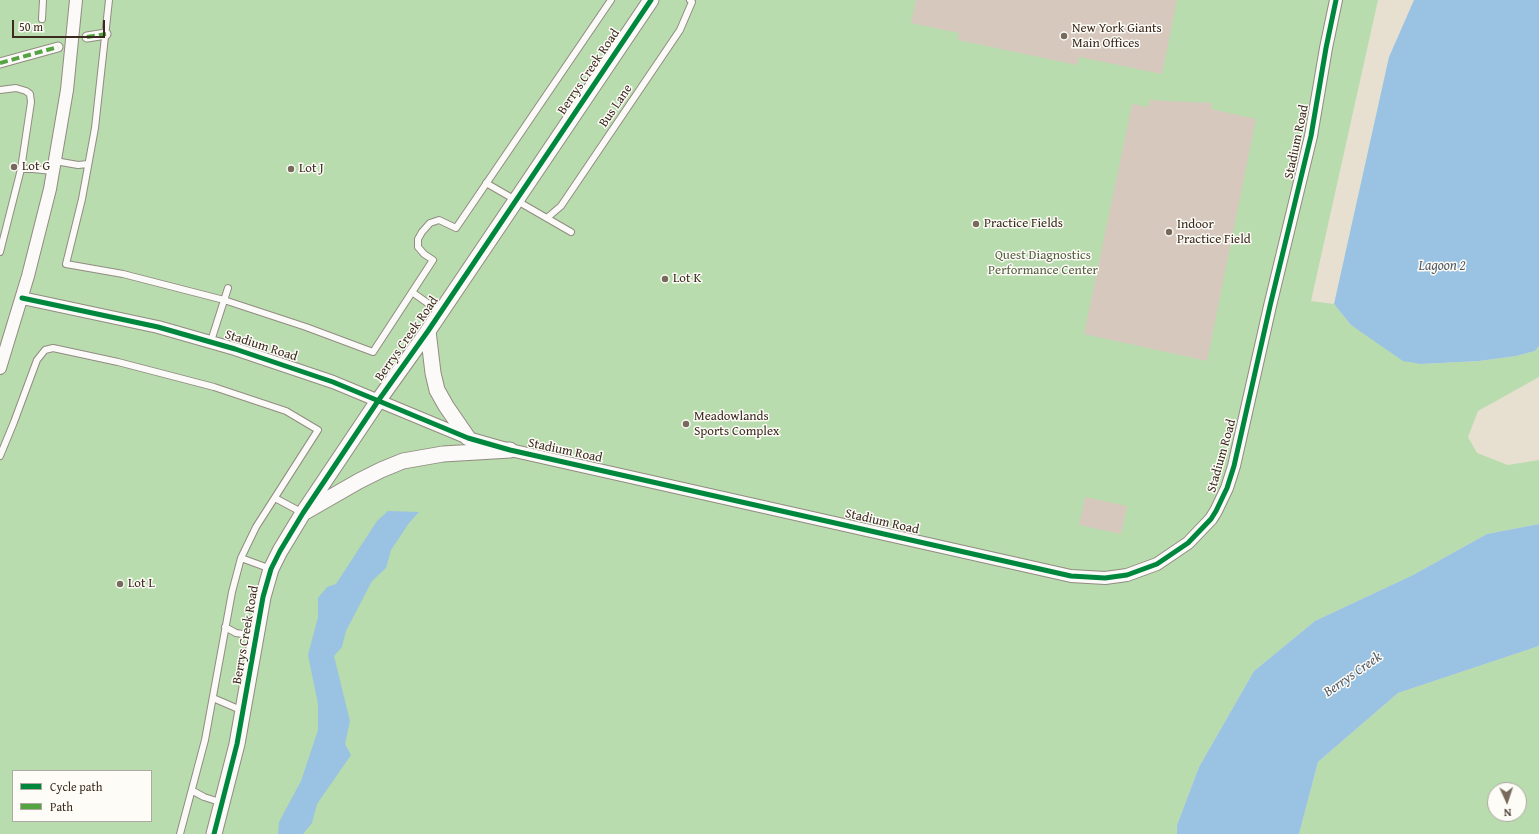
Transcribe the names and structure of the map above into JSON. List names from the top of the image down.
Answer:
{
  "streets": {
    "street": ["Berrys Creek Road", "Stadium Road"],
    "lane": ["Bus Lane"]
  },
  "crossings": [
    ["Berrys Creek Road", "Stadium Road"]
  ],
  "water": ["Lagoon 2", "Berrys Creek"],
  "parks": ["Quest Diagnostics Performance Center"],
  "places": [
    "New York Giants Main Offices",
    "Lot G",
    "Lot J",
    "Practice Fields",
    "Indoor Practice Field",
    "Lot K",
    "Meadowlands Sports Complex",
    "Lot L"
  ],
  "legend": ["Cycle path", "Path"],
  "scale_bar": "50 m",
  "north": "bottom"
}
